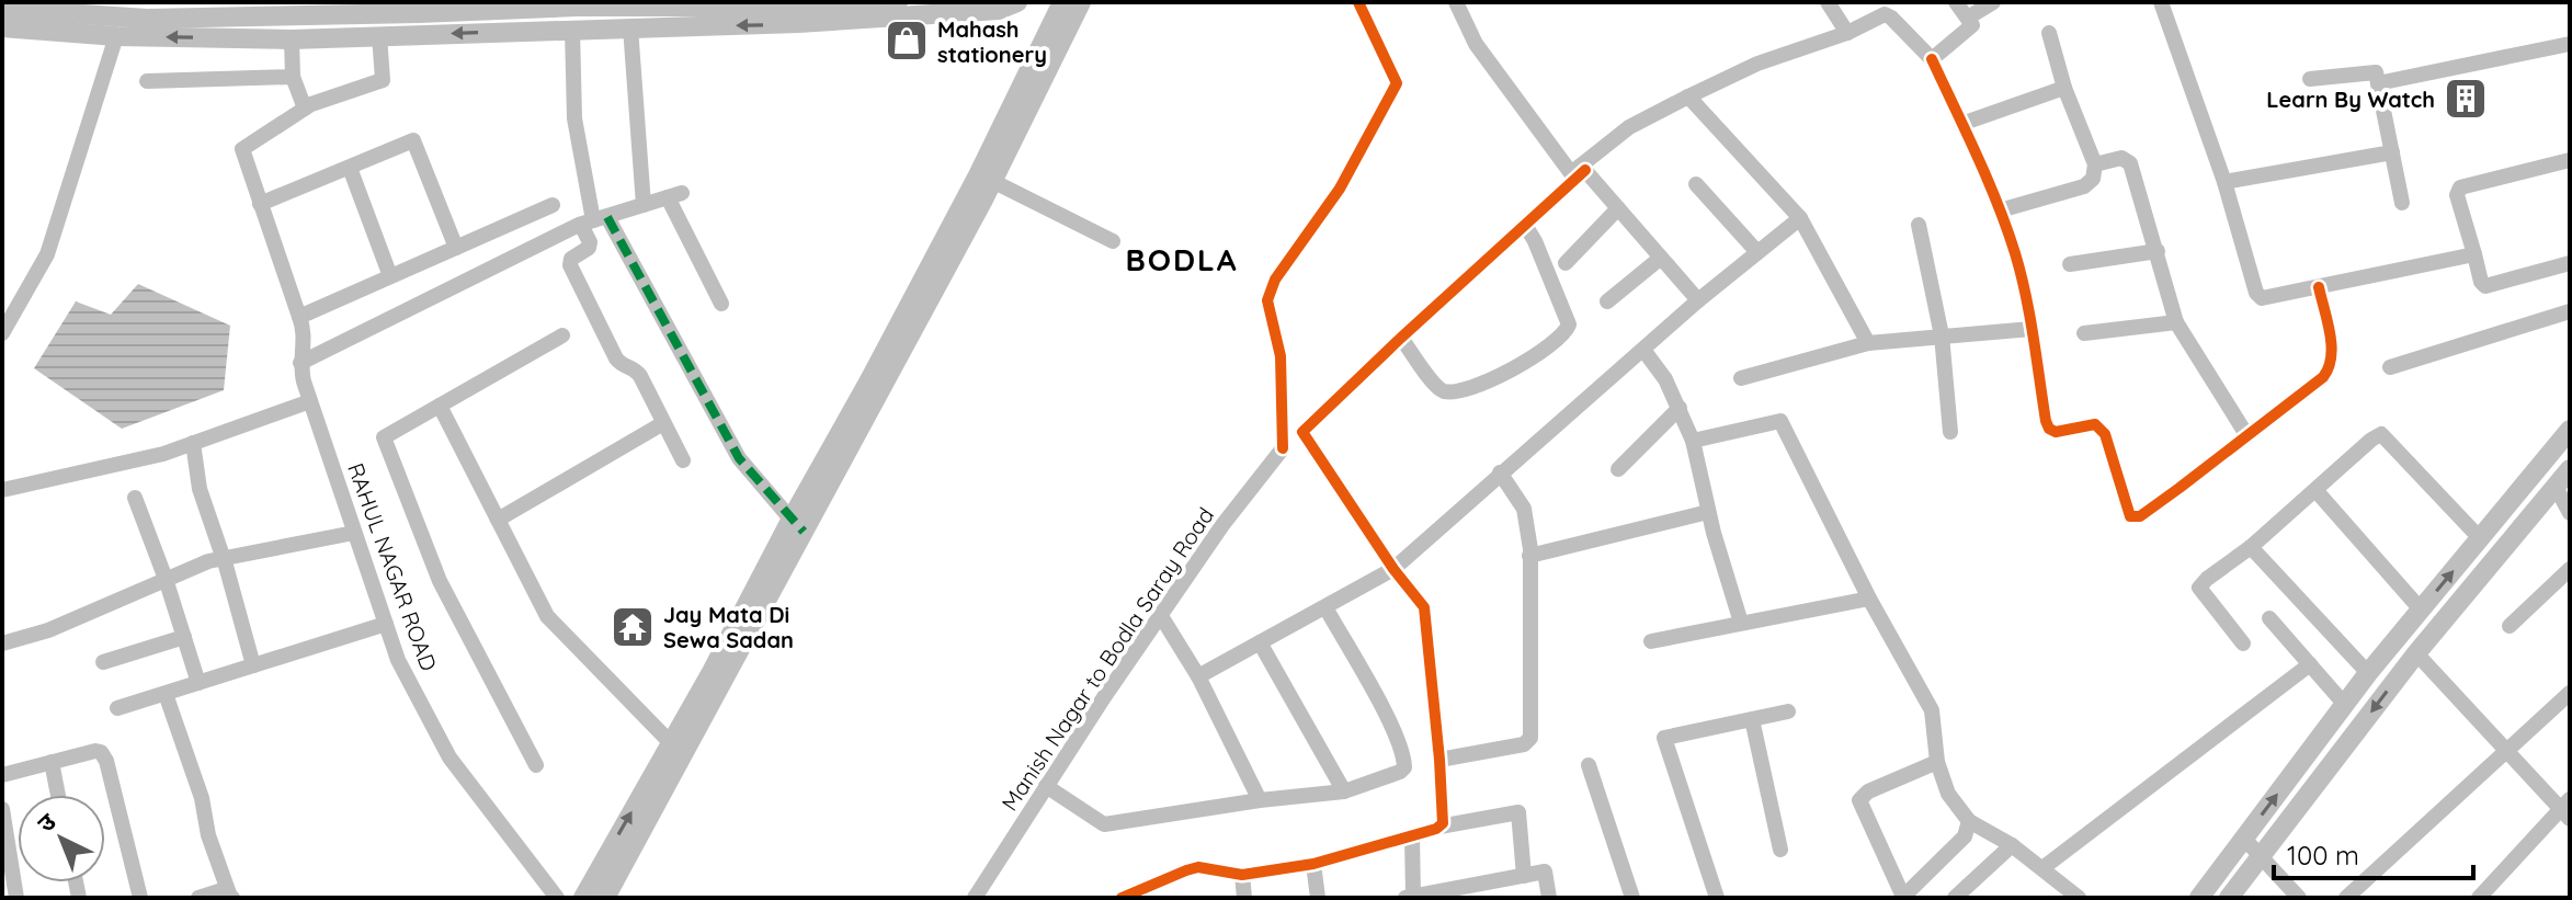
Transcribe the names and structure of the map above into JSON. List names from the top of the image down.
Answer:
{
  "streets": {
    "street": ["RAHUL NAGAR ROAD", "Manish Nagar to Bodla Saray Road"]
  },
  "districts": ["BODLA"],
  "places": {
    "shop": ["Mahash stationery"],
    "building": ["Learn By Watch"],
    "temple": ["Jay Mata Di Sewa Sadan"]
  },
  "scale_bar": "100 m",
  "north": "top left"
}
